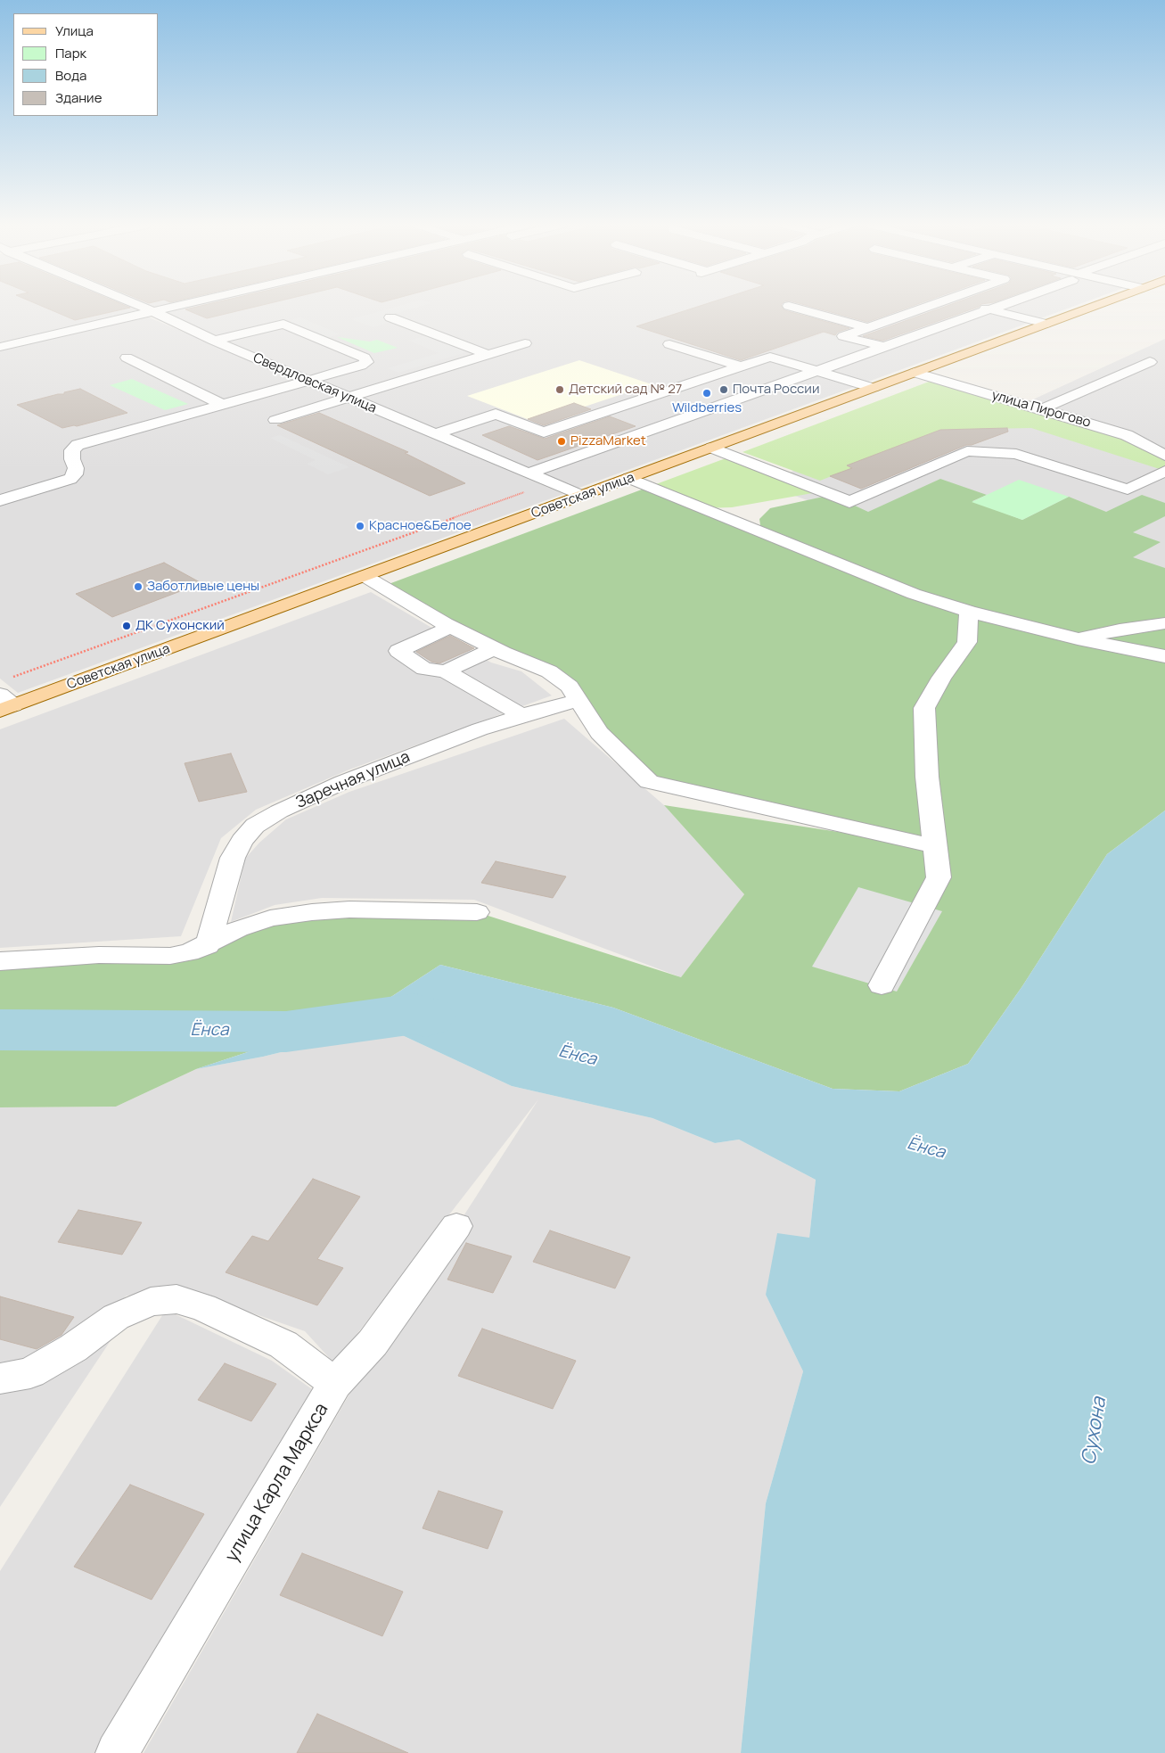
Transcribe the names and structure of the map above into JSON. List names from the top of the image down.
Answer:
{
  "streets": {
    "main road": ["Советская улица"],
    "street": [
      "Свердловская улица",
      "улица Пирогово",
      "Заречная улица",
      "улица Карла Маркса"
    ]
  },
  "crossings": [
    ["Свердловская улица", "Советская улица"],
    ["улица Пирогово", "Советская улица"]
  ],
  "water": ["Ёнса", "Сухона"],
  "places": [
    "Детский сад № 27",
    "Почта России",
    "Wildberries",
    "PizzaMarket",
    "Красное&Белое",
    "Заботливые цены",
    "ДК Сухонский"
  ],
  "legend": [
    "Улица",
    "Парк",
    "Вода",
    "Здание"
  ]
}
